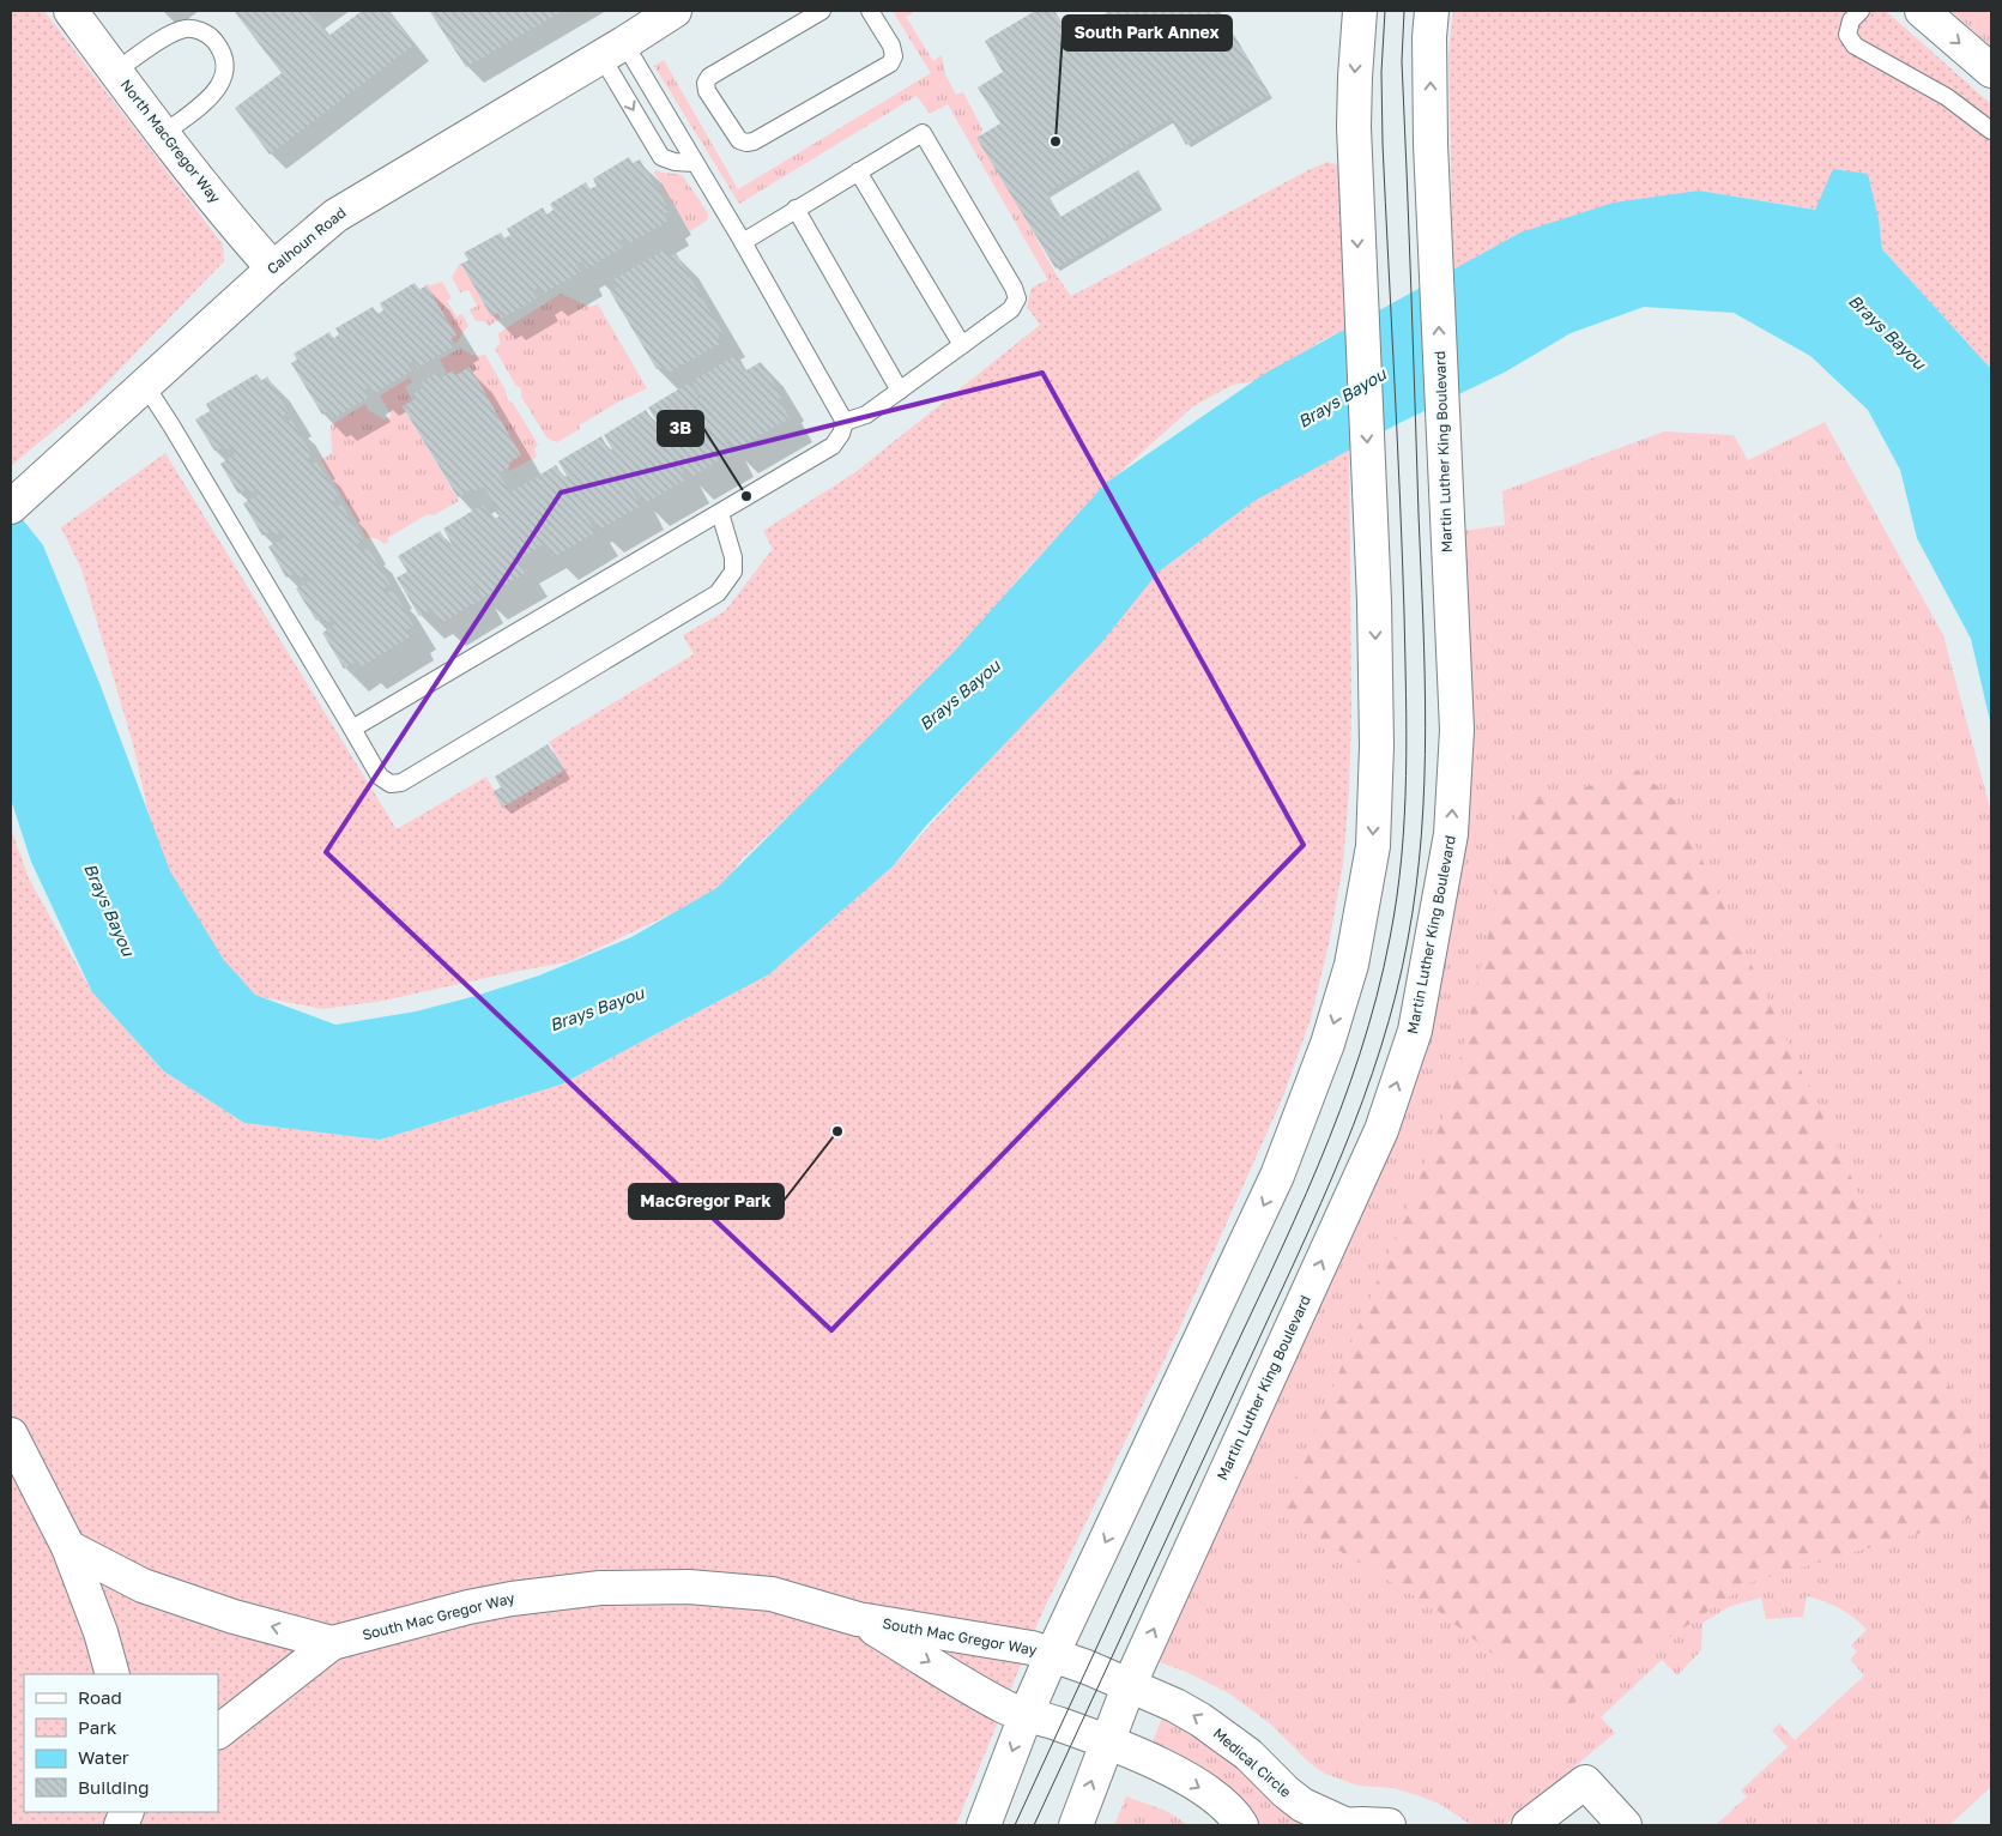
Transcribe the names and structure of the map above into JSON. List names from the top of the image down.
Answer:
{
  "streets": {
    "main road": [
      "North MacGregor Way",
      "Calhoun Road",
      "Martin Luther King Boulevard",
      "South Mac Gregor Way",
      "Medical Circle"
    ]
  },
  "crossings": [
    ["North MacGregor Way", "Calhoun Road"],
    ["Martin Luther King Boulevard", "South Mac Gregor Way"],
    ["Martin Luther King Boulevard", "Medical Circle"],
    ["South Mac Gregor Way", "Medical Circle"]
  ],
  "water": ["Brays Bayou"],
  "places": ["South Park Annex", "3B", "MacGregor Park"],
  "legend": [
    "Road",
    "Park",
    "Water",
    "Building"
  ]
}
